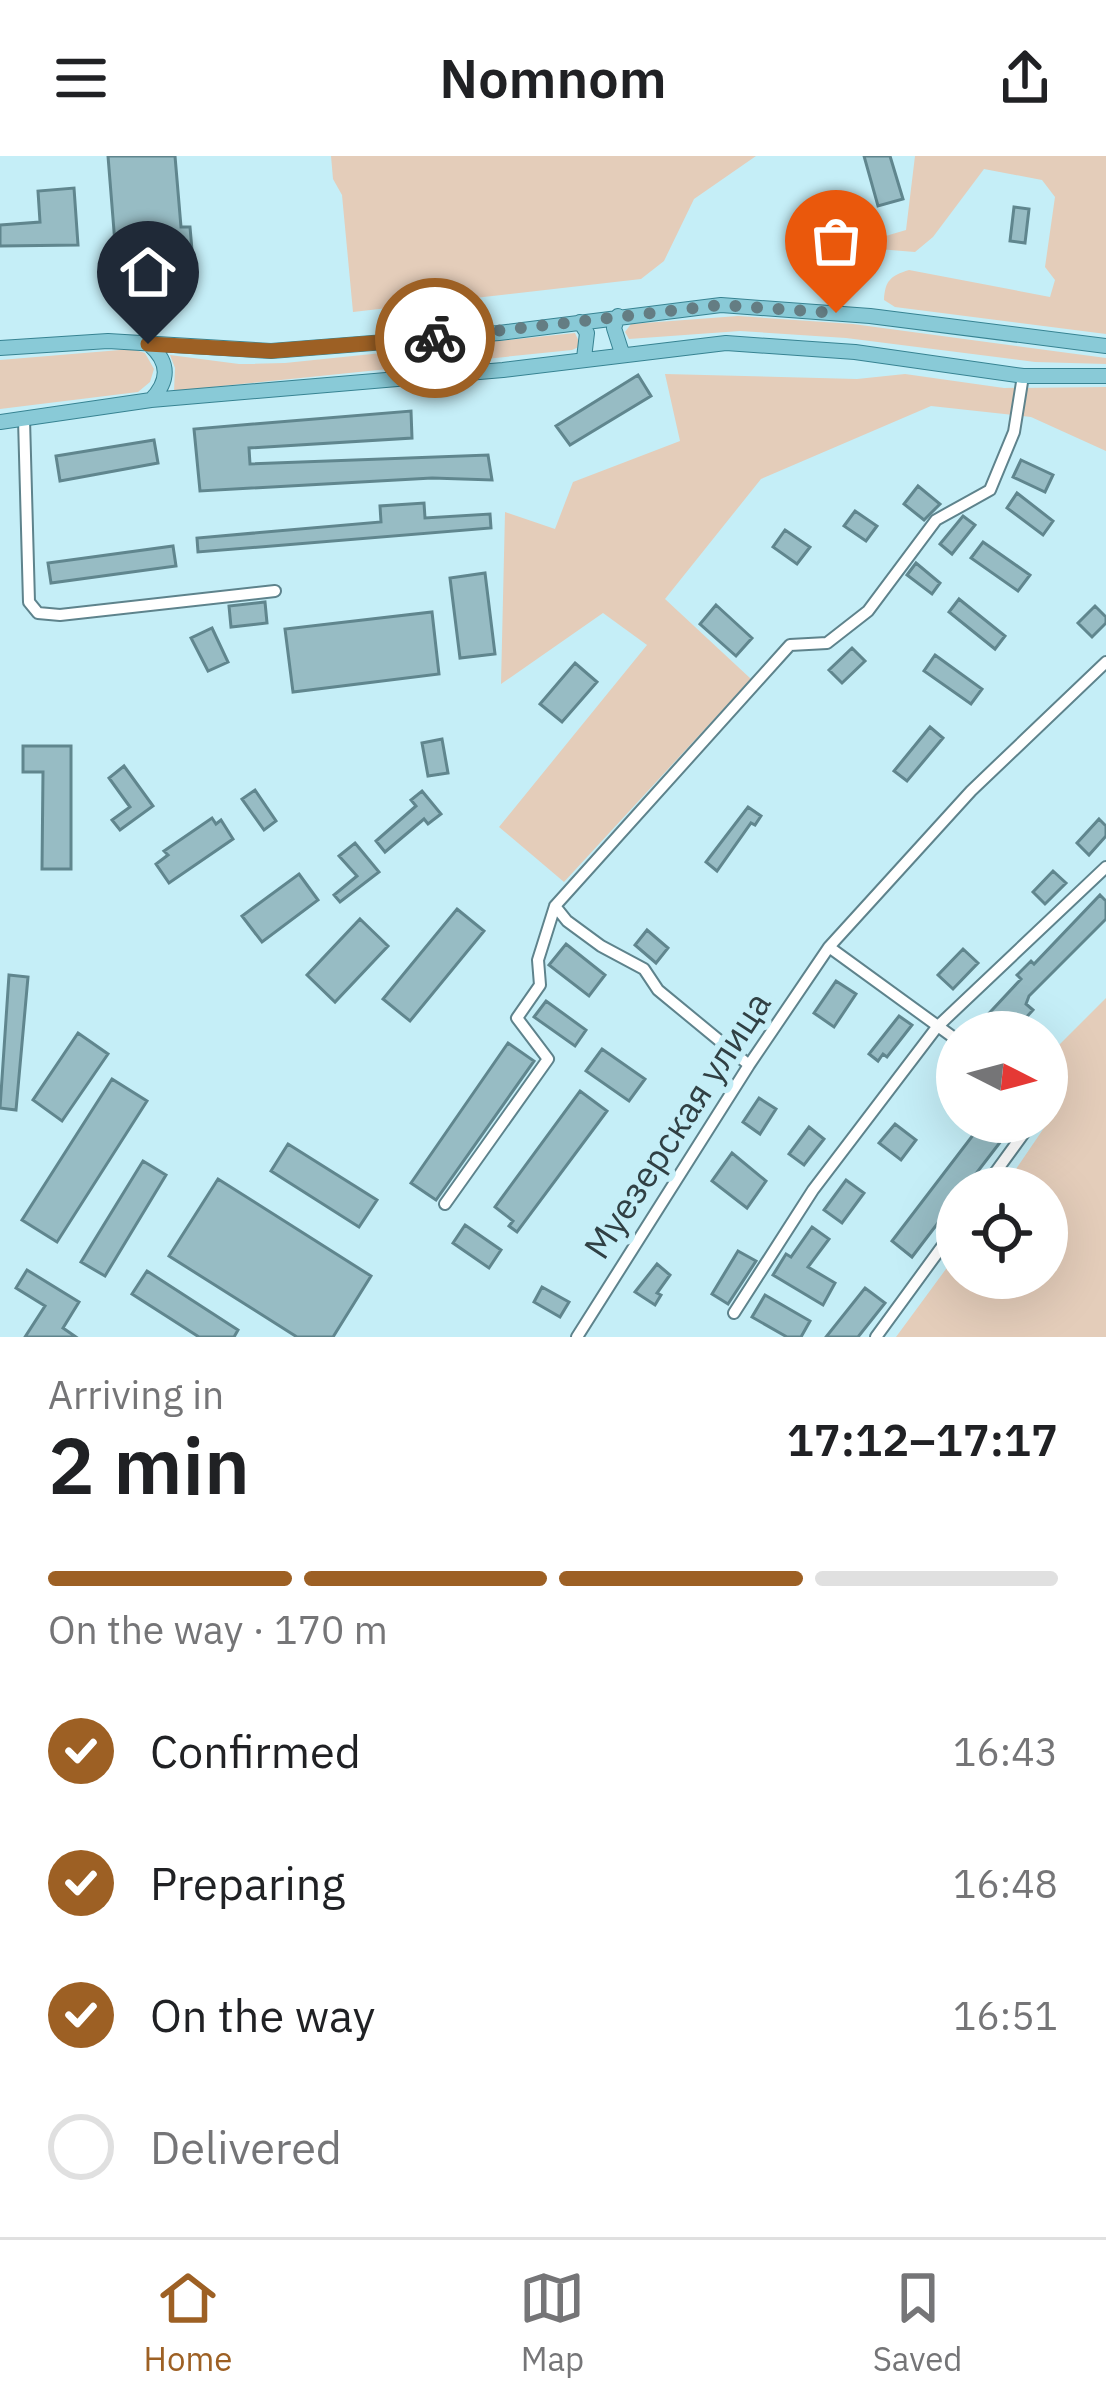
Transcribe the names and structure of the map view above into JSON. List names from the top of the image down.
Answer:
{
  "streets": {
    "street": ["Муезерская улица"]
  },
  "north": "right",
  "page": {
    "header": "Nomnom",
    "heading": ["2 min", "Arriving in", "17:12–17:17"],
    "bar": "On the way · 170 m",
    "list": [
      ["Confirmed", "16:43"],
      ["Preparing", "16:48"],
      ["On the way", "16:51"],
      "Delivered"
    ],
    "tabs": ["Home", "Map", "Saved"]
  }
}
